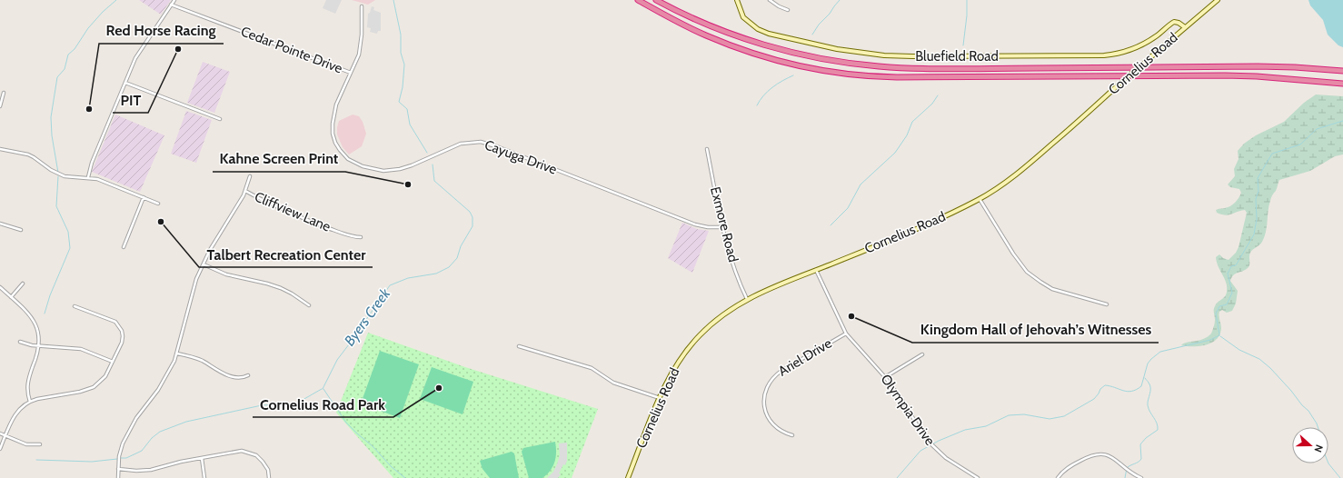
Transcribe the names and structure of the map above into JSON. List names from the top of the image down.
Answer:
{
  "streets": {
    "street": [
      "Cedar Pointe Drive",
      "Bluefield Road",
      "Cornelius Road",
      "Cayuga Drive",
      "Cliffview Lane",
      "Exmore Road",
      "Ariel Drive",
      "Olympia Drive"
    ]
  },
  "crossings": [
    ["Cedar Pointe Drive", "Cayuga Drive"],
    ["Bluefield Road", "Cornelius Road"],
    ["Cornelius Road", "Exmore Road"],
    ["Cornelius Road", "Olympia Drive"],
    ["Cayuga Drive", "Exmore Road"],
    ["Ariel Drive", "Olympia Drive"]
  ],
  "water": ["Byers Creek"],
  "places": [
    "PIT",
    "Red Horse Racing",
    "Kahne Screen Print",
    "Talbert Recreation Center",
    "Kingdom Hall of Jehovah’s Witnesses",
    "Cornelius Road Park"
  ],
  "north": "right"
}
